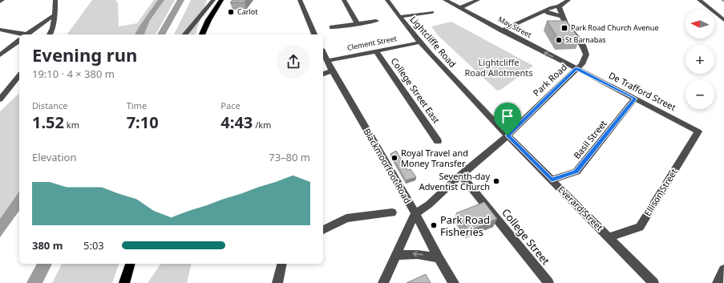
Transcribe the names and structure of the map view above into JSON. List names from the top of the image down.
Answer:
{
  "streets": {
    "street": [
      "May Street",
      "Lightcliffe Road",
      "Clement Street",
      "Park Road",
      "College Street East",
      "De Trafford Street",
      "Basil Street",
      "Blackmoorfoot Road",
      "Ellison Street",
      "Everard Street",
      "College Street"
    ]
  },
  "crossings": [
    ["May Street", "Park Road"],
    ["May Street", "De Trafford Street"],
    ["Lightcliffe Road", "Clement Street"],
    ["Lightcliffe Road", "Park Road"],
    ["Lightcliffe Road", "Everard Street"],
    ["Clement Street", "College Street East"],
    ["Clement Street", "Blackmoorfoot Road"],
    ["Park Road", "De Trafford Street"],
    ["Park Road", "Blackmoorfoot Road"],
    ["Park Road", "Everard Street"],
    ["Park Road", "College Street"],
    ["De Trafford Street", "Basil Street"],
    ["De Trafford Street", "Ellison Street"],
    ["Basil Street", "Everard Street"],
    ["Ellison Street", "Everard Street"]
  ],
  "one_way": ["May Street"],
  "parks": ["Lightcliffe Road Allotments"],
  "places": {
    "other": [
      "Carlot",
      "St Barnabas",
      "Royal Travel and Money Transfer",
      "Seventh-day Adventist Church",
      "Park Road Fisheries"
    ],
    "transit": ["Park Road Church Avenue"]
  },
  "north": "left",
  "page": {
    "map_buttons": ["+", "−"],
    "heading": ["Evening run", "19:10 · 4 × 380 m"],
    "stats": [
      ["Distance", "1.52 km"],
      ["Time", "7:10"],
      ["Pace", "4:43 /km"]
    ],
    "chart": ["Elevation", "73–80 m"],
    "list": [
      {
        "name": "380 m",
        "note": "5:03"
      }
    ]
  }
}
